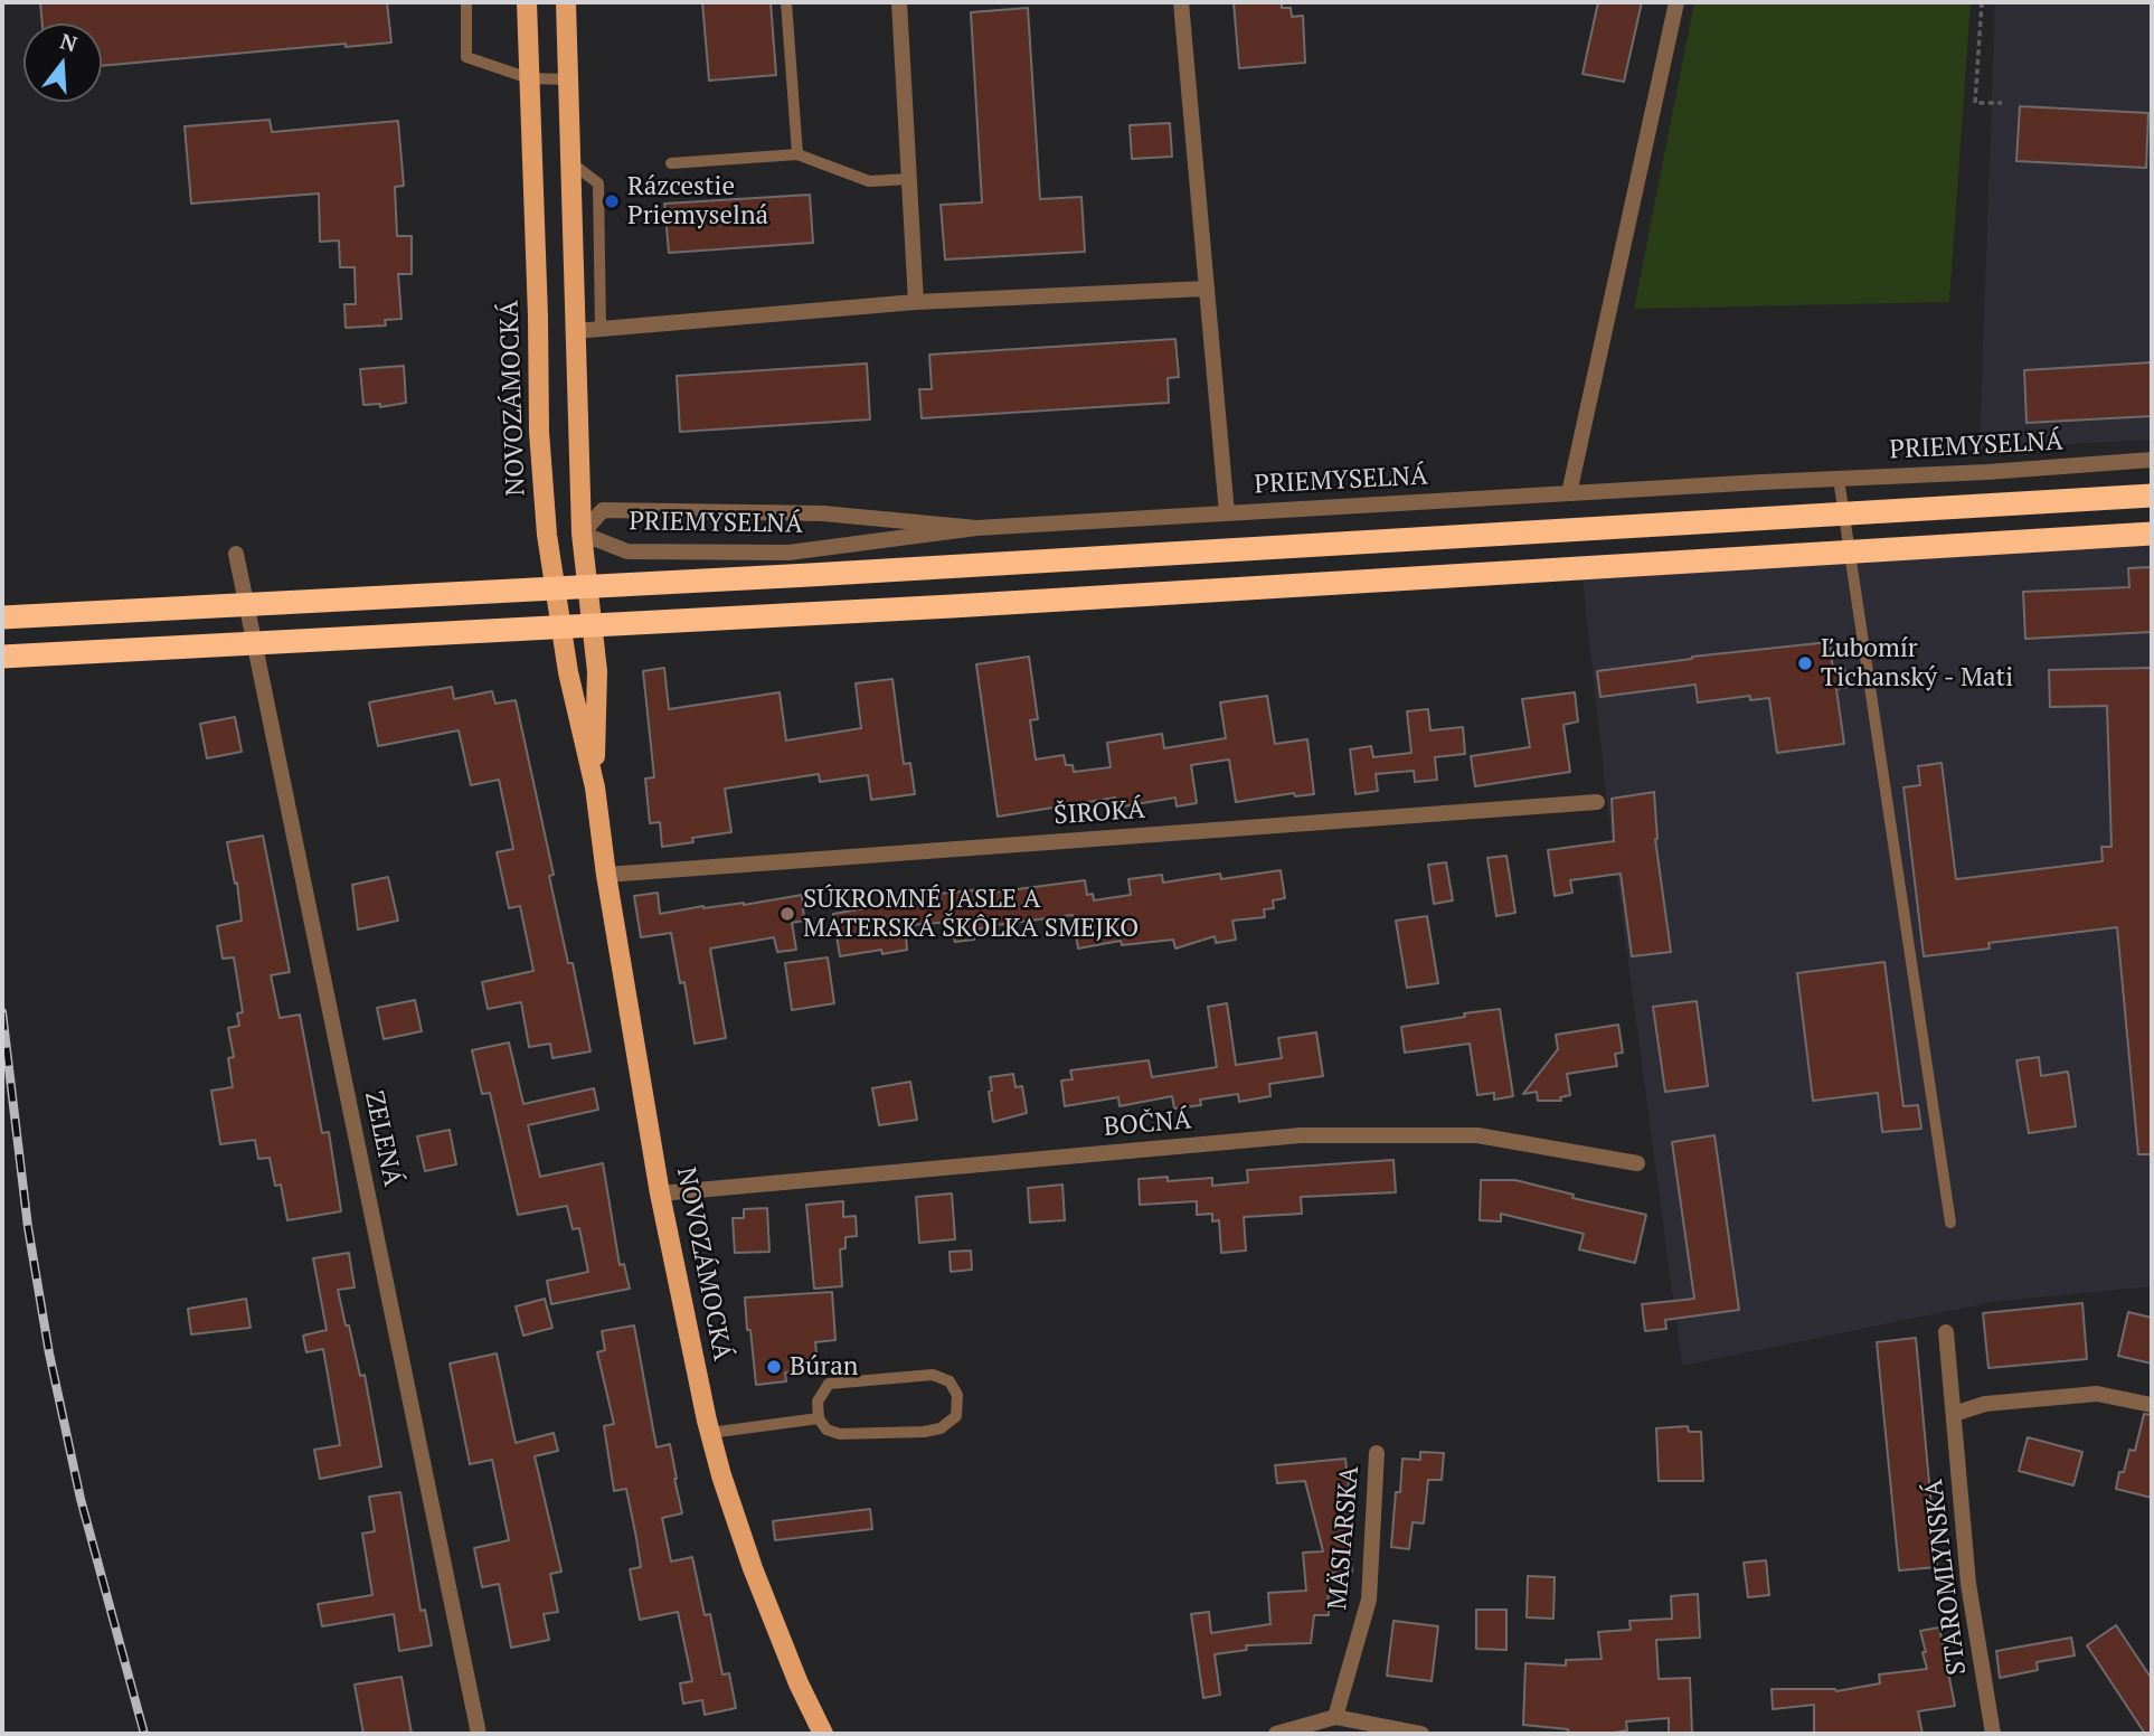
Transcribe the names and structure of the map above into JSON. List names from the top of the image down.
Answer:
{
  "streets": {
    "main road": ["NOVOZÁMOCKÁ"],
    "street": [
      "PRIEMYSELNÁ",
      "ŠIROKÁ",
      "BOČNÁ",
      "ZELENÁ",
      "MÄSIARSKA",
      "STAROMLYNSKÁ"
    ]
  },
  "crossings": [
    ["NOVOZÁMOCKÁ", "PRIEMYSELNÁ"],
    ["NOVOZÁMOCKÁ", "ŠIROKÁ"],
    ["NOVOZÁMOCKÁ", "BOČNÁ"]
  ],
  "places": [
    "Rázcestie Priemyselná",
    "Ľubomír Tichanský - Mati",
    "SÚKROMNÉ JASLE A MATERSKÁ ŠKÔLKA SMEJKO",
    "Búran"
  ],
  "north": "top"
}
